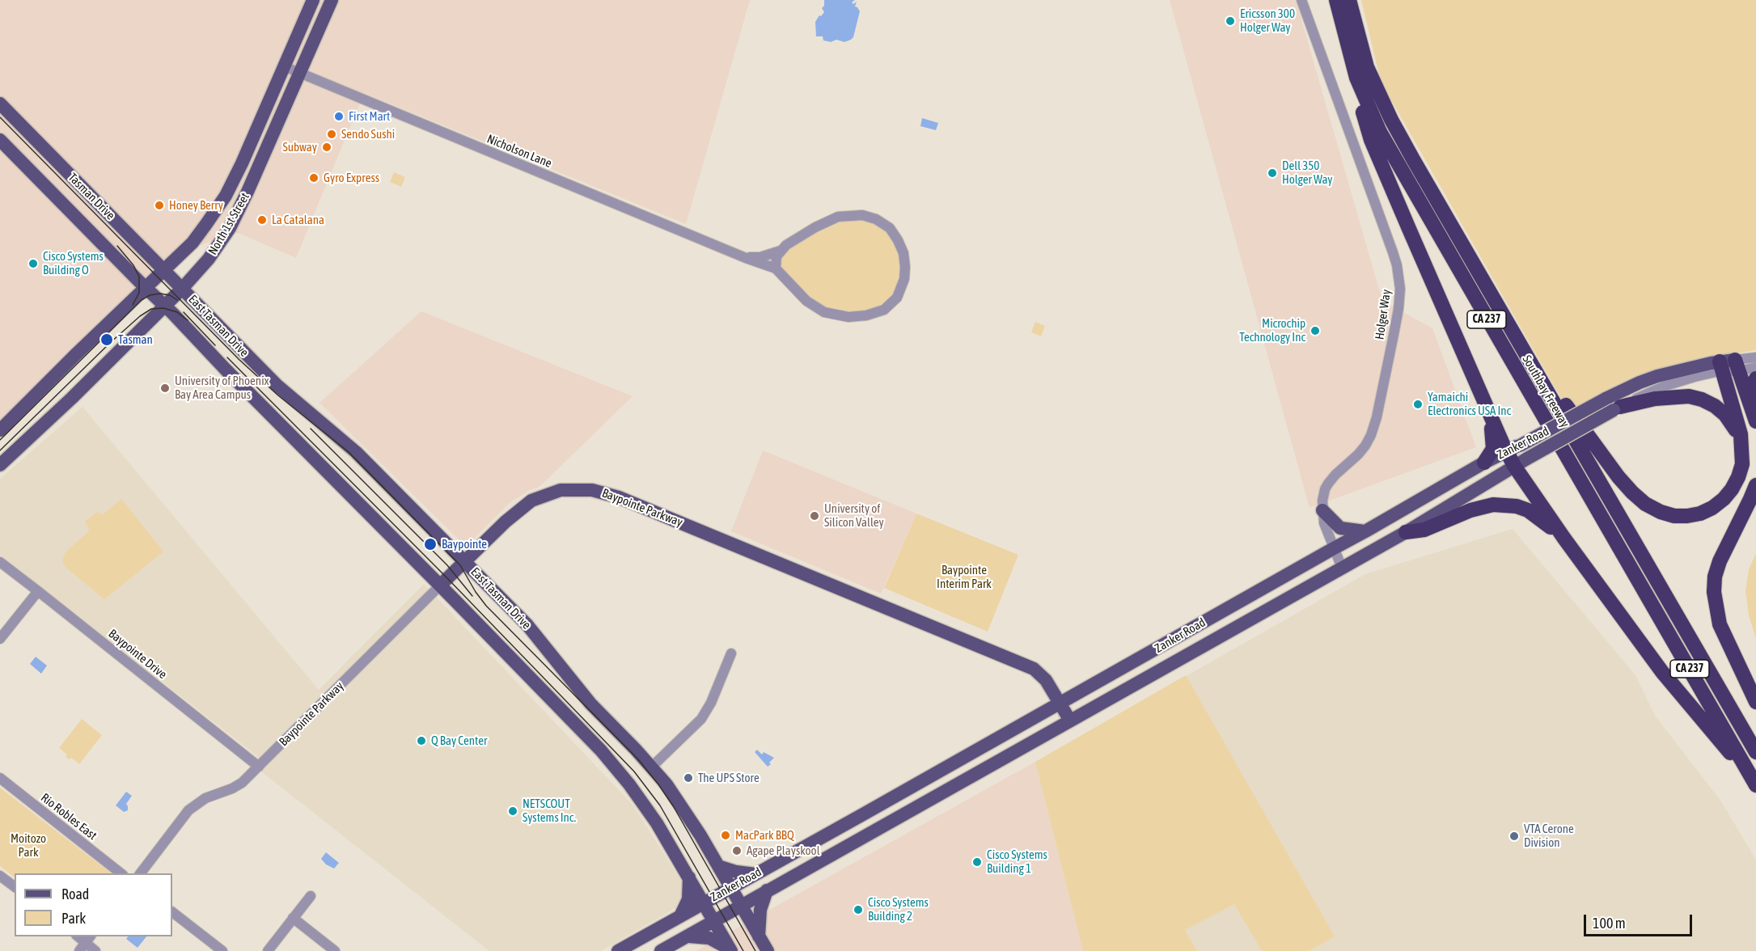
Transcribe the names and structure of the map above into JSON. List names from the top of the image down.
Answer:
{
  "streets": {
    "highway": ["CA 237", "Southbay Freeway"],
    "main road": [
      "Tasman Drive",
      "North 1st Street",
      "East Tasman Drive",
      "Zanker Road",
      "Baypointe Parkway"
    ],
    "street": [
      "Nicholson Lane",
      "Holger Way",
      "Baypointe Drive",
      "Rio Robles East"
    ]
  },
  "crossings": [
    ["Nicholson Lane", "North 1st Street"],
    ["Tasman Drive", "North 1st Street"],
    ["Tasman Drive", "East Tasman Drive"],
    ["North 1st Street", "East Tasman Drive"],
    ["Holger Way", "Zanker Road"],
    ["East Tasman Drive", "Zanker Road"],
    ["East Tasman Drive", "Baypointe Parkway"],
    ["Zanker Road", "Baypointe Parkway"],
    ["Baypointe Parkway", "Baypointe Drive"]
  ],
  "parks": ["Baypointe Interim Park", "Moitozo Park"],
  "places": [
    "Ericsson 300 Holger Way",
    "First Mart",
    "Sendo Sushi",
    "Subway",
    "Dell 350 Holger Way",
    "Gyro Express",
    "Honey Berry",
    "La Catalana",
    "Cisco Systems Building O",
    "Microchip Technology Inc",
    "Tasman",
    "University of Phoenix Bay Area Campus",
    "Yamaichi Electronics USA Inc",
    "University of Silicon Valley",
    "Baypointe",
    "Q Bay Center",
    "The UPS Store",
    "NETSCOUT Systems Inc.",
    "MacPark BBQ",
    "VTA Cerone Division",
    "Agape Playskool",
    "Cisco Systems Building 1",
    "Cisco Systems Building 2"
  ],
  "legend": ["Road", "Park"],
  "scale_bar": "100 m"
}
